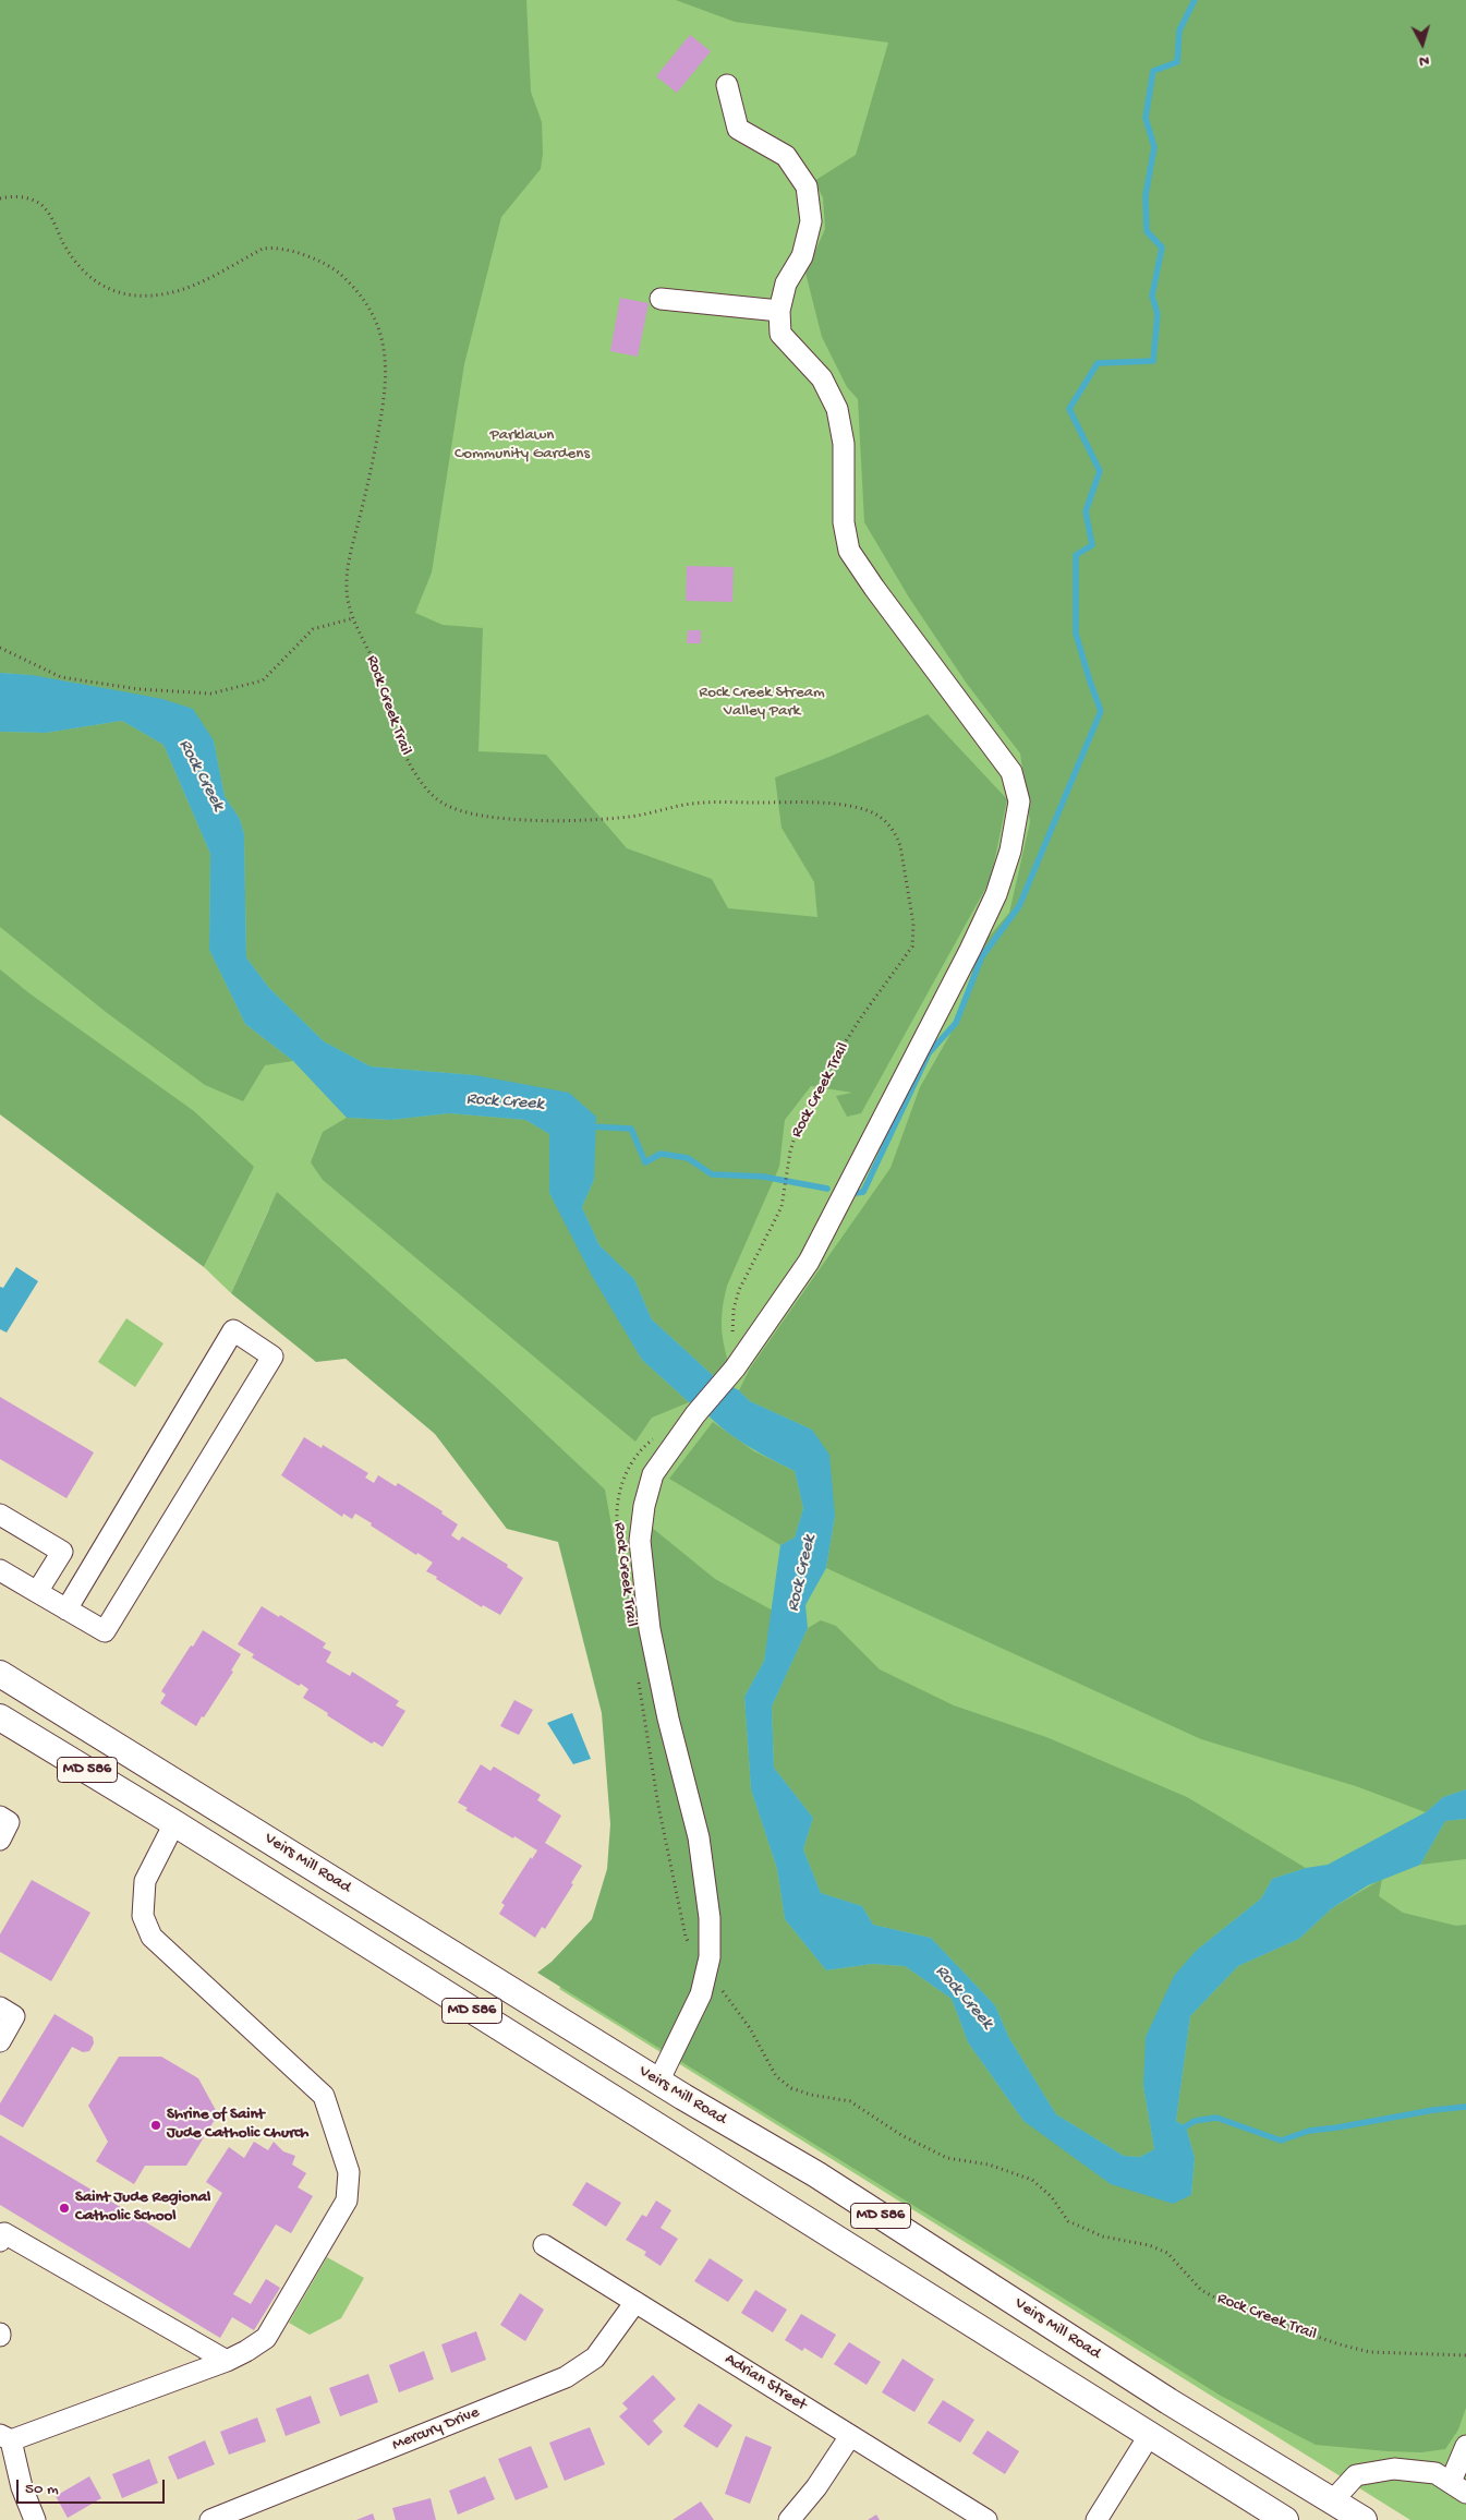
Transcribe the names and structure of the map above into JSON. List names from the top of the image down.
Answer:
{
  "streets": {
    "main road": ["MD 586", "Veirs Mill Road"],
    "street": ["Adrian Street", "Mercury Drive"],
    "path": ["Rock Creek Trail"]
  },
  "crossings": [
    ["Adrian Street", "Mercury Drive"]
  ],
  "water": ["Rock Creek"],
  "parks": ["Parklawn Community Gardens", "Rock Creek Stream Valley Park"],
  "places": ["Shrine of Saint Jude Catholic Church", "Saint Jude Regional Catholic School"],
  "scale_bar": "50 m",
  "north": "bottom"
}
